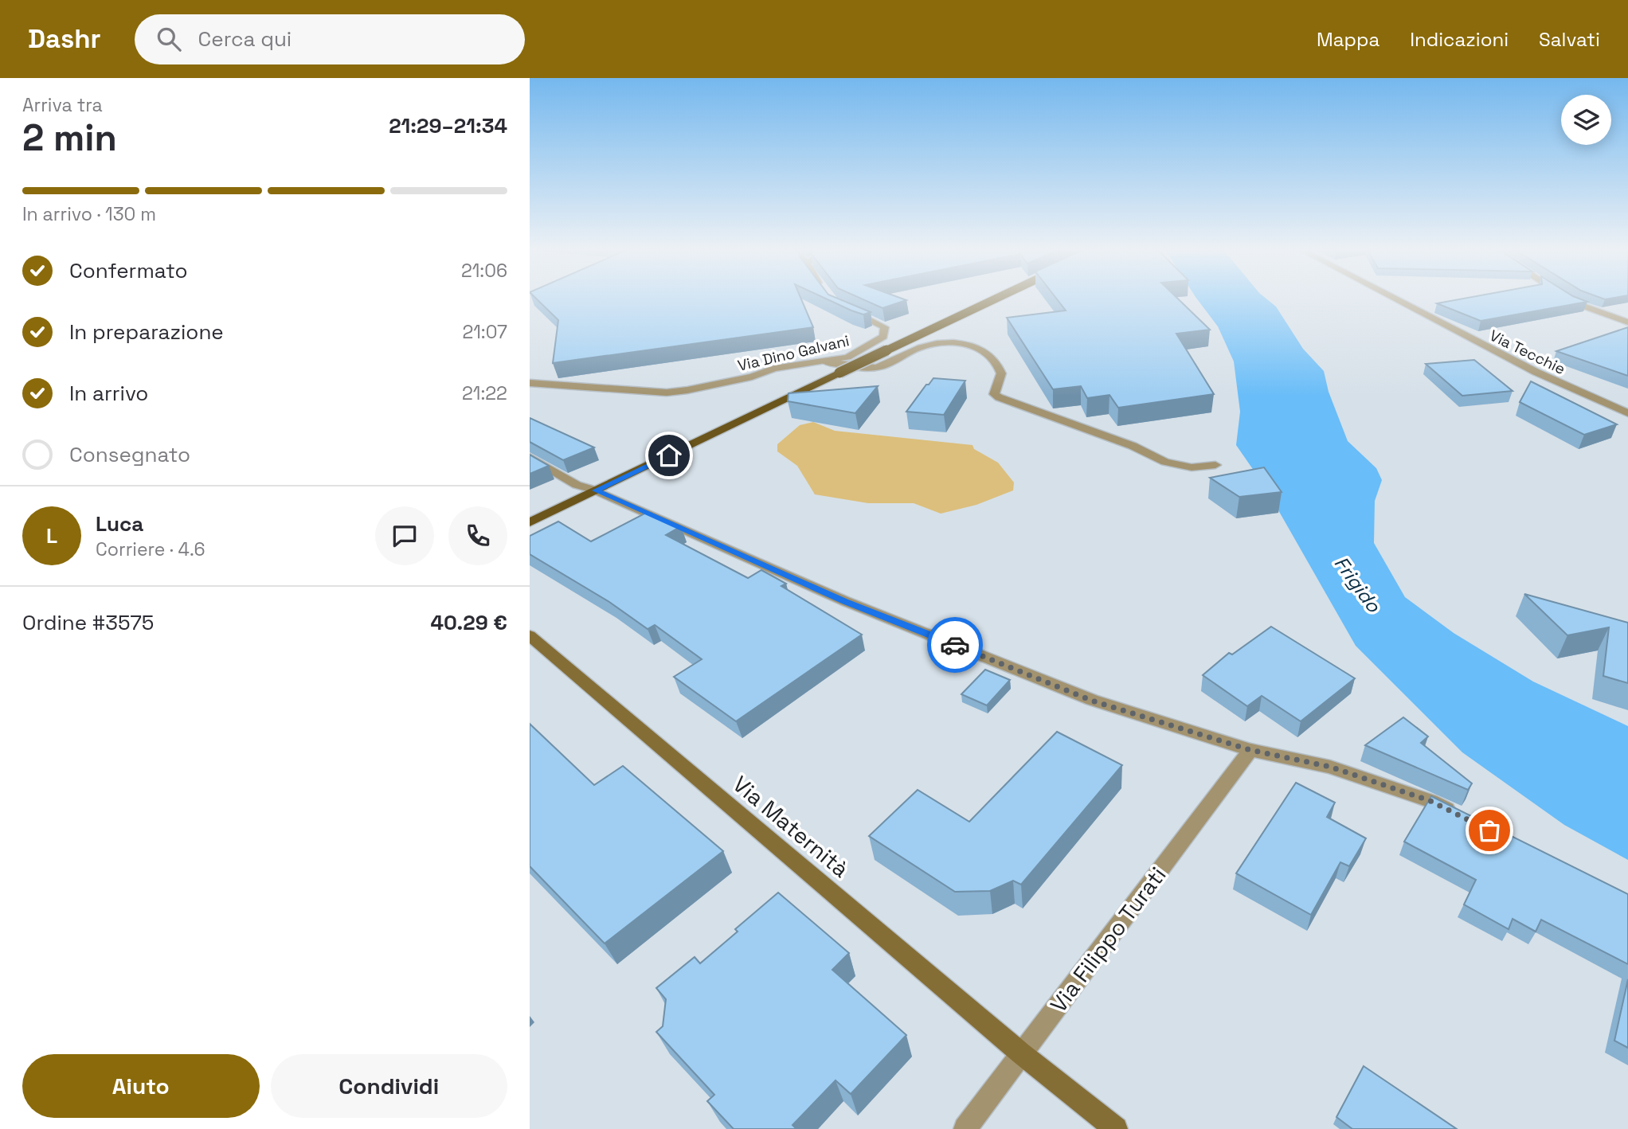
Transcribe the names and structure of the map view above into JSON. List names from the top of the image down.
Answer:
{
  "streets": {
    "main road": ["Via Maternità"],
    "street": ["Via Tecchie", "Via Dino Galvani", "Via Filippo Turati"]
  },
  "crossings": [
    ["Via Maternità", "Via Filippo Turati"]
  ],
  "water": ["Frigido"],
  "page": {
    "header": "Dashr",
    "search": "Cerca qui",
    "nav": ["Mappa", "Indicazioni", "Salvati"],
    "heading": ["2 min", "Arriva tra", "21:29–21:34"],
    "panel": [
      "Luca",
      "Corriere · 4.6",
      "Ordine #3575",
      "40.29 €"
    ],
    "bar": "In arrivo · 130 m",
    "list": [
      ["Confermato", "21:06"],
      ["In preparazione", "21:07"],
      ["In arrivo", "21:22"],
      "Consegnato"
    ],
    "round": "L",
    "buttons": ["Aiuto", "Condividi"]
  }
}
